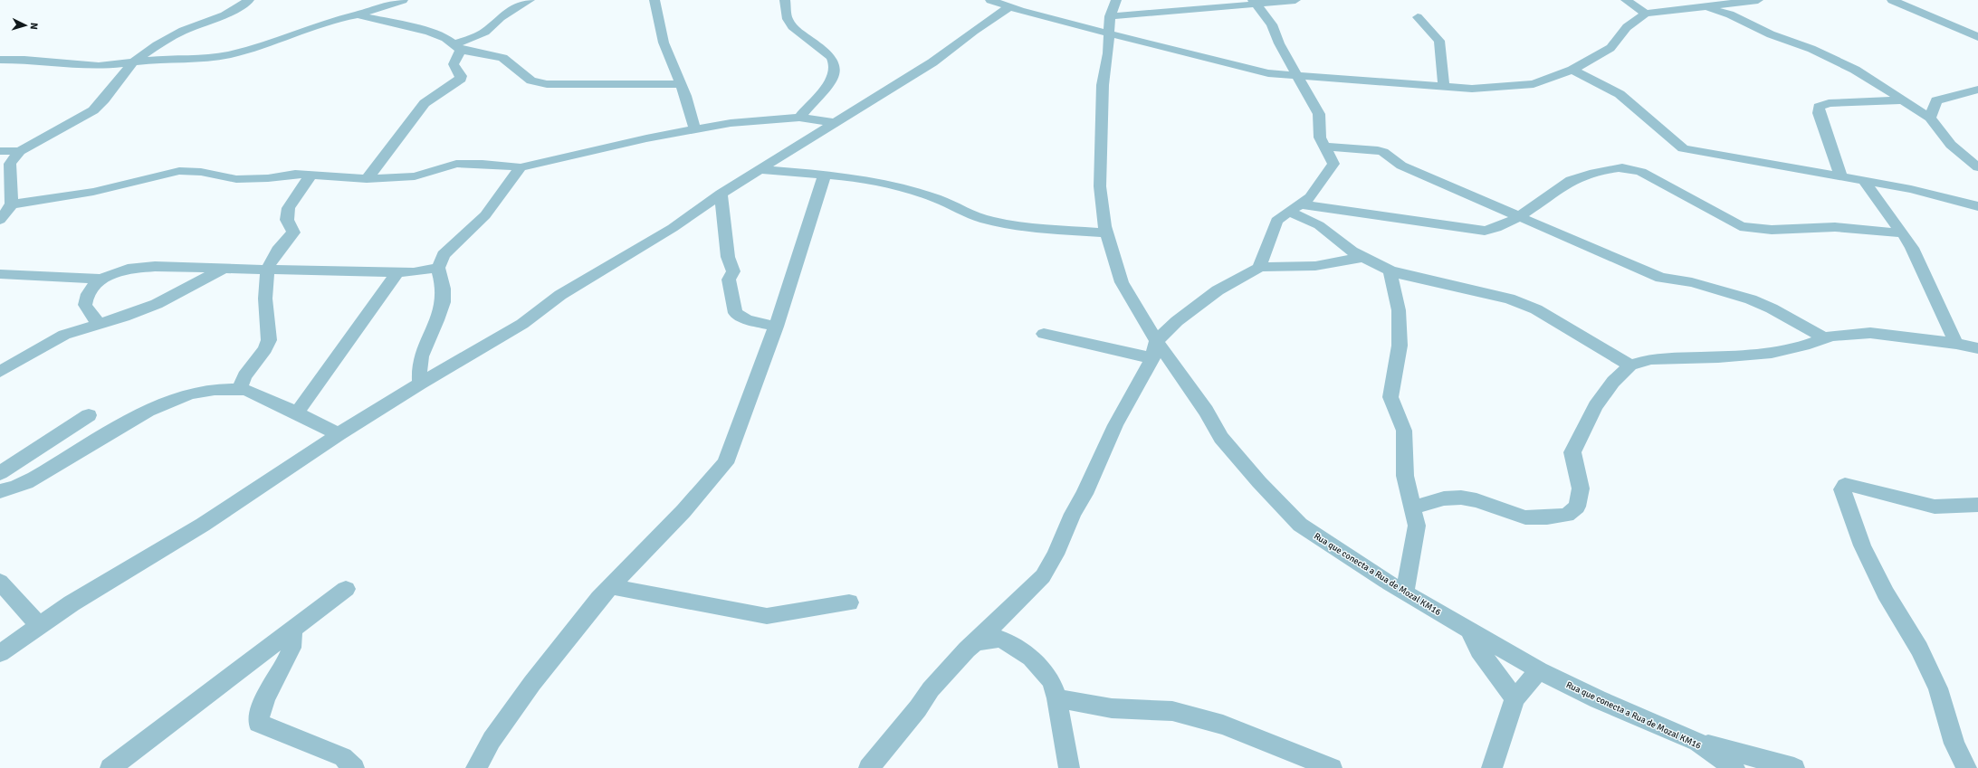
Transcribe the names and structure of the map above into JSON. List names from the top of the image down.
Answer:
{
  "streets": {
    "street": ["Rua que conecta a Rua de Mozal KM16"]
  },
  "north": "right"
}
